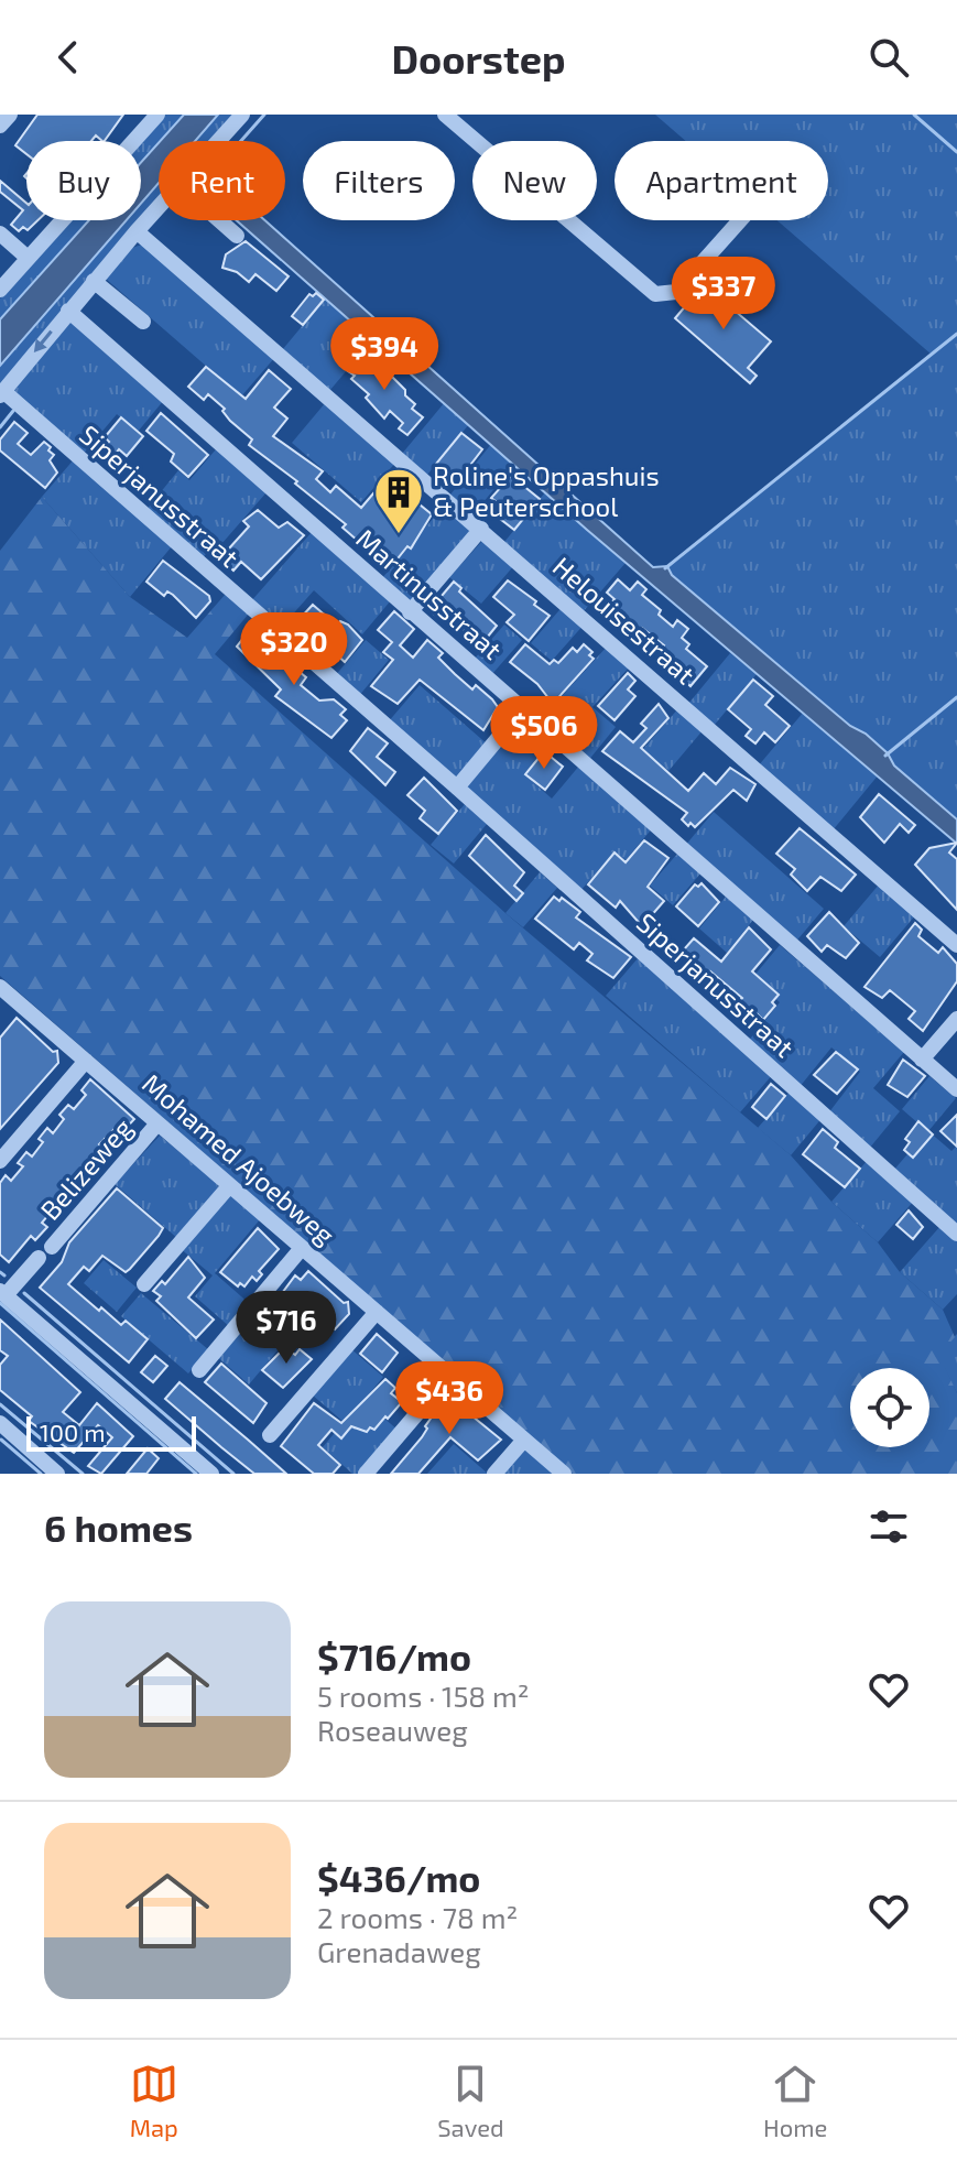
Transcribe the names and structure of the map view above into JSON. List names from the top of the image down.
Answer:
{
  "streets": {
    "street": [
      "Siperjanusstraat",
      "Martinusstraat",
      "Helouisestraat",
      "Mohamed Ajoebweg",
      "Belizeweg"
    ]
  },
  "crossings": [
    ["Mohamed Ajoebweg", "Belizeweg"]
  ],
  "places": {
    "building": ["Roline's Oppashuis & Peuterschool"]
  },
  "scale_bar": "100 m",
  "page": {
    "header": "Doorstep",
    "chip": [
      "Buy",
      "Rent",
      "Filters",
      "New",
      "Apartment"
    ],
    "price": [
      "$337",
      "$394",
      "$320",
      "$506",
      "$716",
      "$436"
    ],
    "scale": "100 m",
    "heading": "6 homes",
    "list": [
      {
        "name": "$716/mo",
        "note": "5 rooms · 158 m² · Roseauweg"
      },
      {
        "name": "$436/mo",
        "note": "2 rooms · 78 m² · Grenadaweg"
      }
    ],
    "tabs": ["Map", "Saved", "Home"]
  }
}
